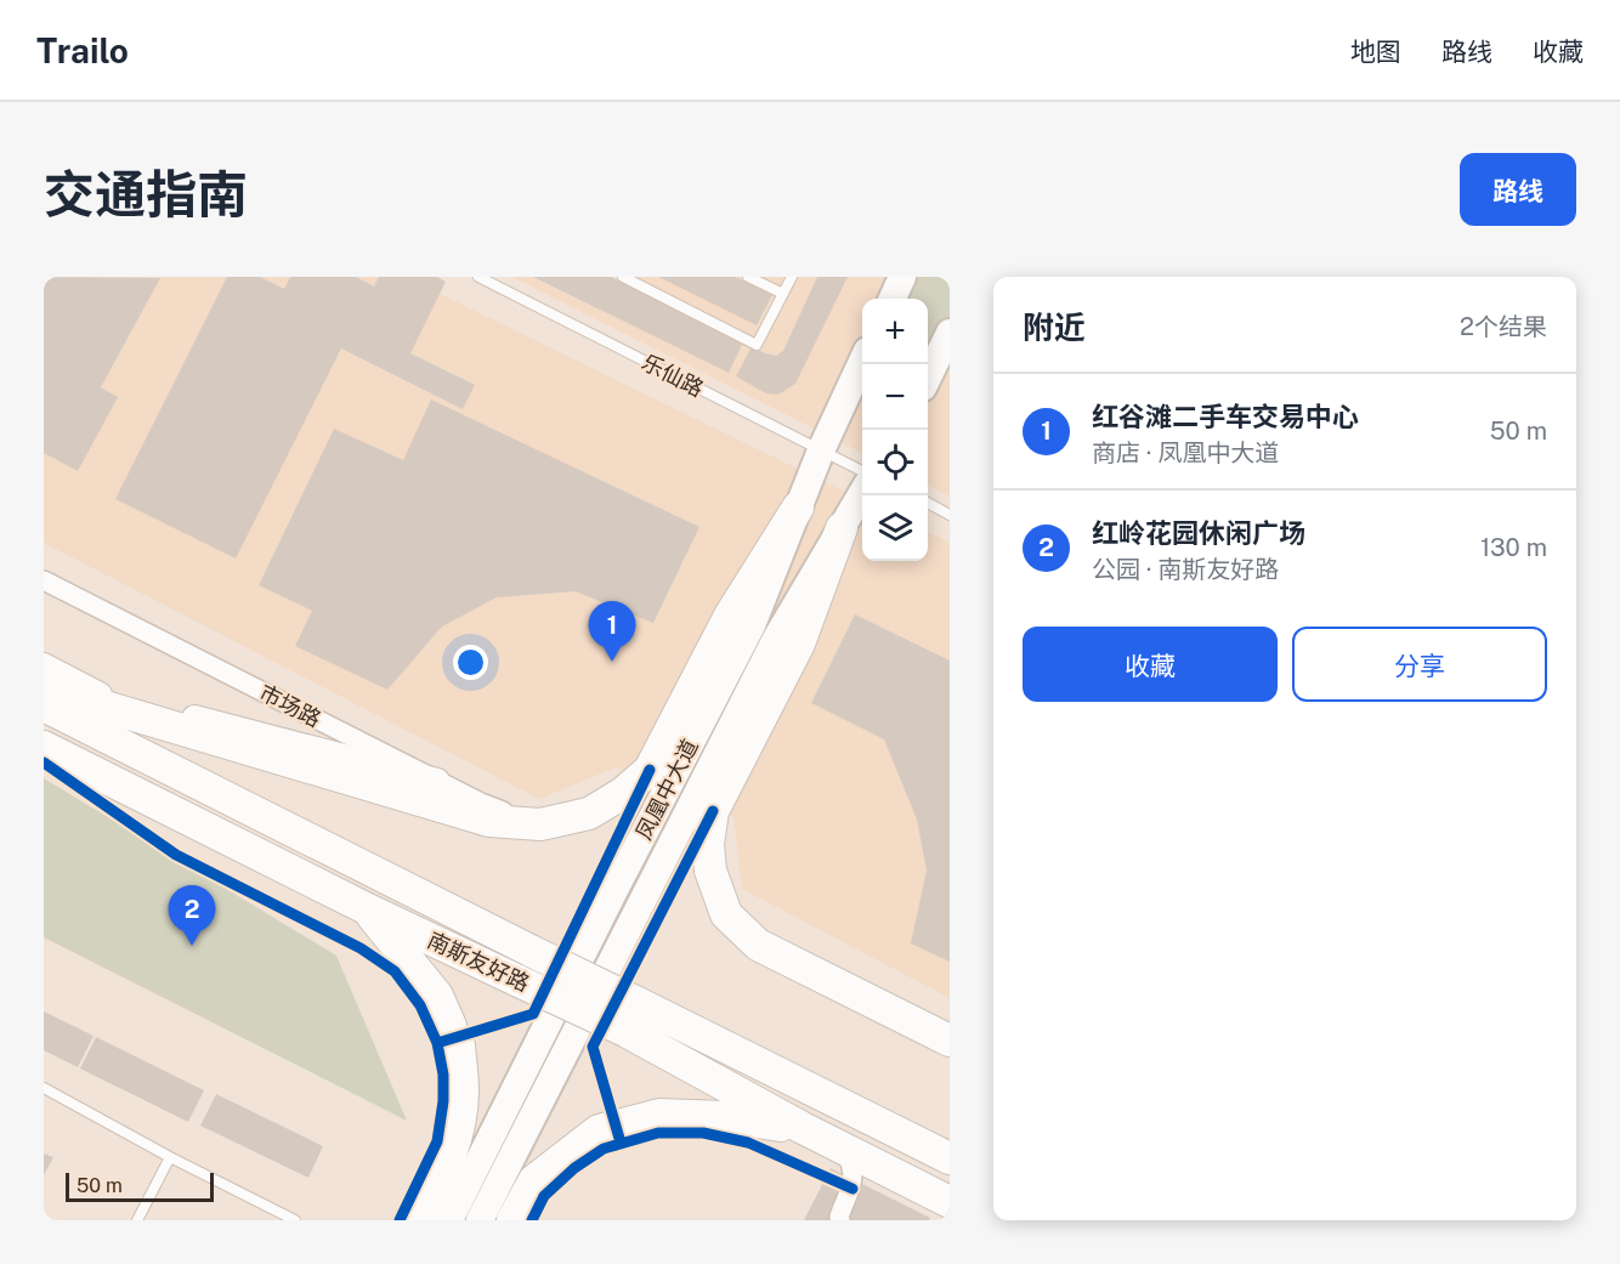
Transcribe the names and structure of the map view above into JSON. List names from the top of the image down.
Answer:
{
  "streets": {
    "highway": ["南斯友好路"],
    "main road": ["凤凰中大道"],
    "street": ["市场路"],
    "lane": ["乐仙路"]
  },
  "crossings": [
    ["乐仙路", "凤凰中大道"]
  ],
  "scale_bar": "50 m",
  "page": {
    "header": "Trailo",
    "nav": ["地图", "路线", "收藏"],
    "title": "交通指南",
    "buttons": [
      "路线",
      ["收藏", "分享"]
    ],
    "heading": ["附近", "2个结果"],
    "map_buttons": ["+", "−"],
    "list": [
      {
        "mark": "1",
        "name": "红谷滩二手车交易中心",
        "note": "商店 · 凤凰中大道",
        "value": "50 m"
      },
      {
        "mark": "2",
        "name": "红岭花园休闲广场",
        "note": "公园 · 南斯友好路",
        "value": "130 m"
      }
    ],
    "pins": ["1", "2"],
    "scale": "50 m"
  }
}
